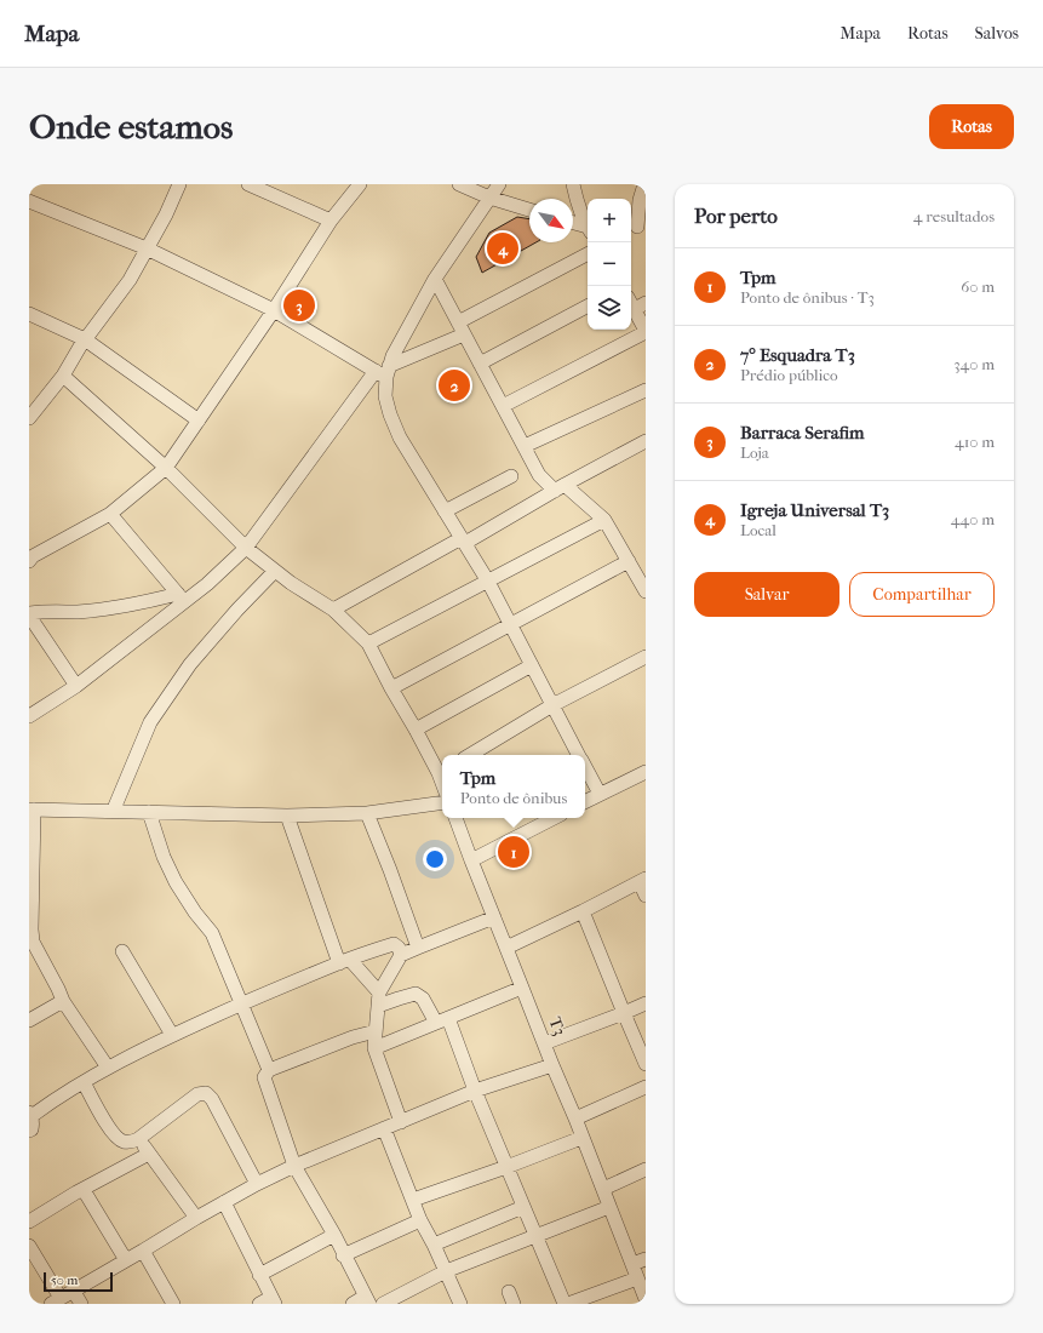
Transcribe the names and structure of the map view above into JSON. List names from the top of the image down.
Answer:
{
  "streets": {
    "street": ["T3"]
  },
  "scale_bar": "50 m",
  "north": "bottom right",
  "page": {
    "header": "Mapa",
    "nav": ["Mapa", "Rotas", "Salvos"],
    "buttons": [
      "Rotas",
      ["Salvar", "Compartilhar"]
    ],
    "title": "Onde estamos",
    "heading": ["Por perto", "4 resultados"],
    "map_buttons": ["+", "−"],
    "pins": [
      "4",
      "3",
      "2",
      "1"
    ],
    "list": [
      {
        "mark": "1",
        "name": "Tpm",
        "note": "Ponto de ônibus · T3",
        "value": "60 m"
      },
      {
        "mark": "2",
        "name": "7° Esquadra T3",
        "note": "Prédio público",
        "value": "340 m"
      },
      {
        "mark": "3",
        "name": "Barraca Serafim",
        "note": "Loja",
        "value": "410 m"
      },
      {
        "mark": "4",
        "name": "Igreja Universal T3",
        "note": "Local",
        "value": "440 m"
      }
    ],
    "popup": ["Tpm", "Ponto de ônibus"],
    "scale": "50 m"
  }
}
